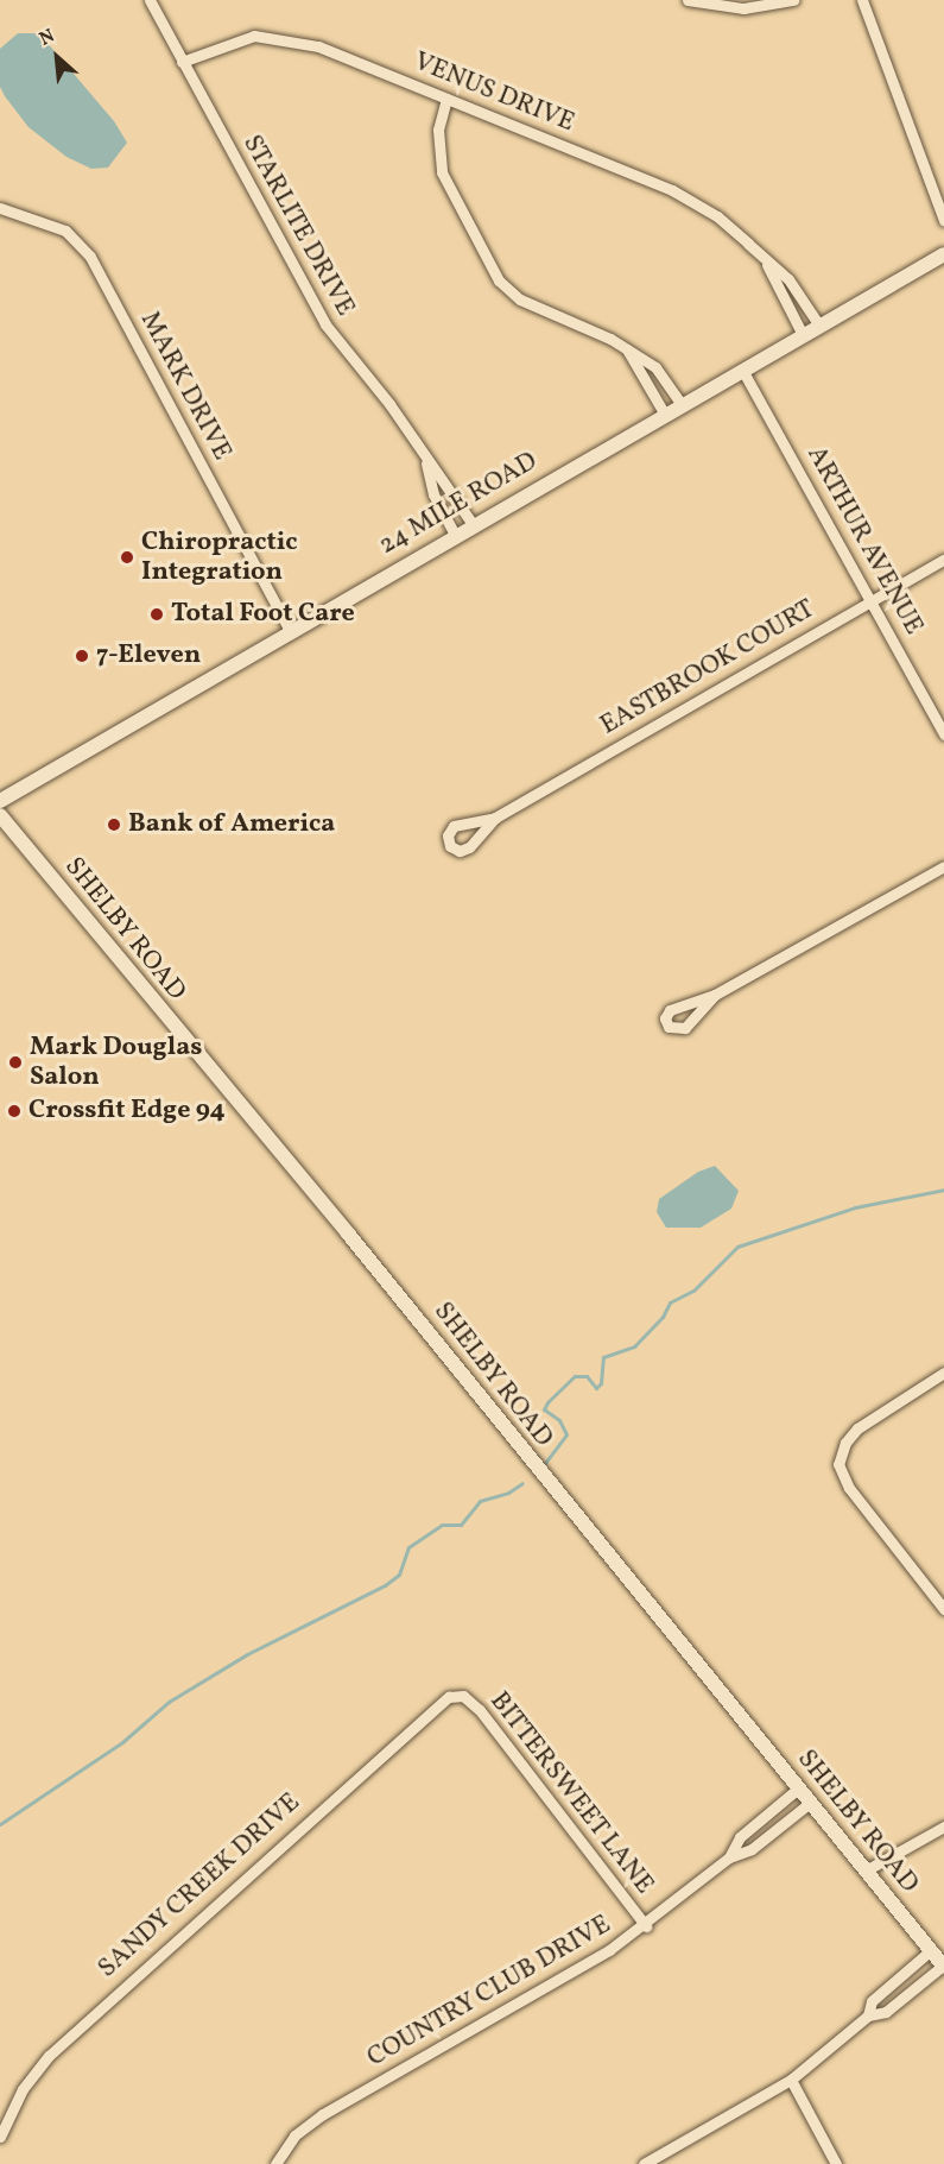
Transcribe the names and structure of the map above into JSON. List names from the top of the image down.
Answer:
{
  "streets": {
    "street": [
      "VENUS DRIVE",
      "STARLITE DRIVE",
      "MARK DRIVE",
      "24 MILE ROAD",
      "ARTHUR AVENUE",
      "EASTBROOK COURT",
      "SHELBY ROAD",
      "BITTERSWEET LANE",
      "SANDY CREEK DRIVE",
      "COUNTRY CLUB DRIVE"
    ]
  },
  "crossings": [
    ["VENUS DRIVE", "STARLITE DRIVE"],
    ["VENUS DRIVE", "24 MILE ROAD"],
    ["STARLITE DRIVE", "24 MILE ROAD"],
    ["MARK DRIVE", "24 MILE ROAD"],
    ["24 MILE ROAD", "ARTHUR AVENUE"],
    ["ARTHUR AVENUE", "EASTBROOK COURT"],
    ["SHELBY ROAD", "COUNTRY CLUB DRIVE"],
    ["BITTERSWEET LANE", "SANDY CREEK DRIVE"],
    ["BITTERSWEET LANE", "COUNTRY CLUB DRIVE"]
  ],
  "places": [
    "Chiropractic Integration",
    "Total Foot Care",
    "7-Eleven",
    "Bank of America",
    "Mark Douglas Salon",
    "Crossfit Edge 94"
  ],
  "north": "top left"
}
